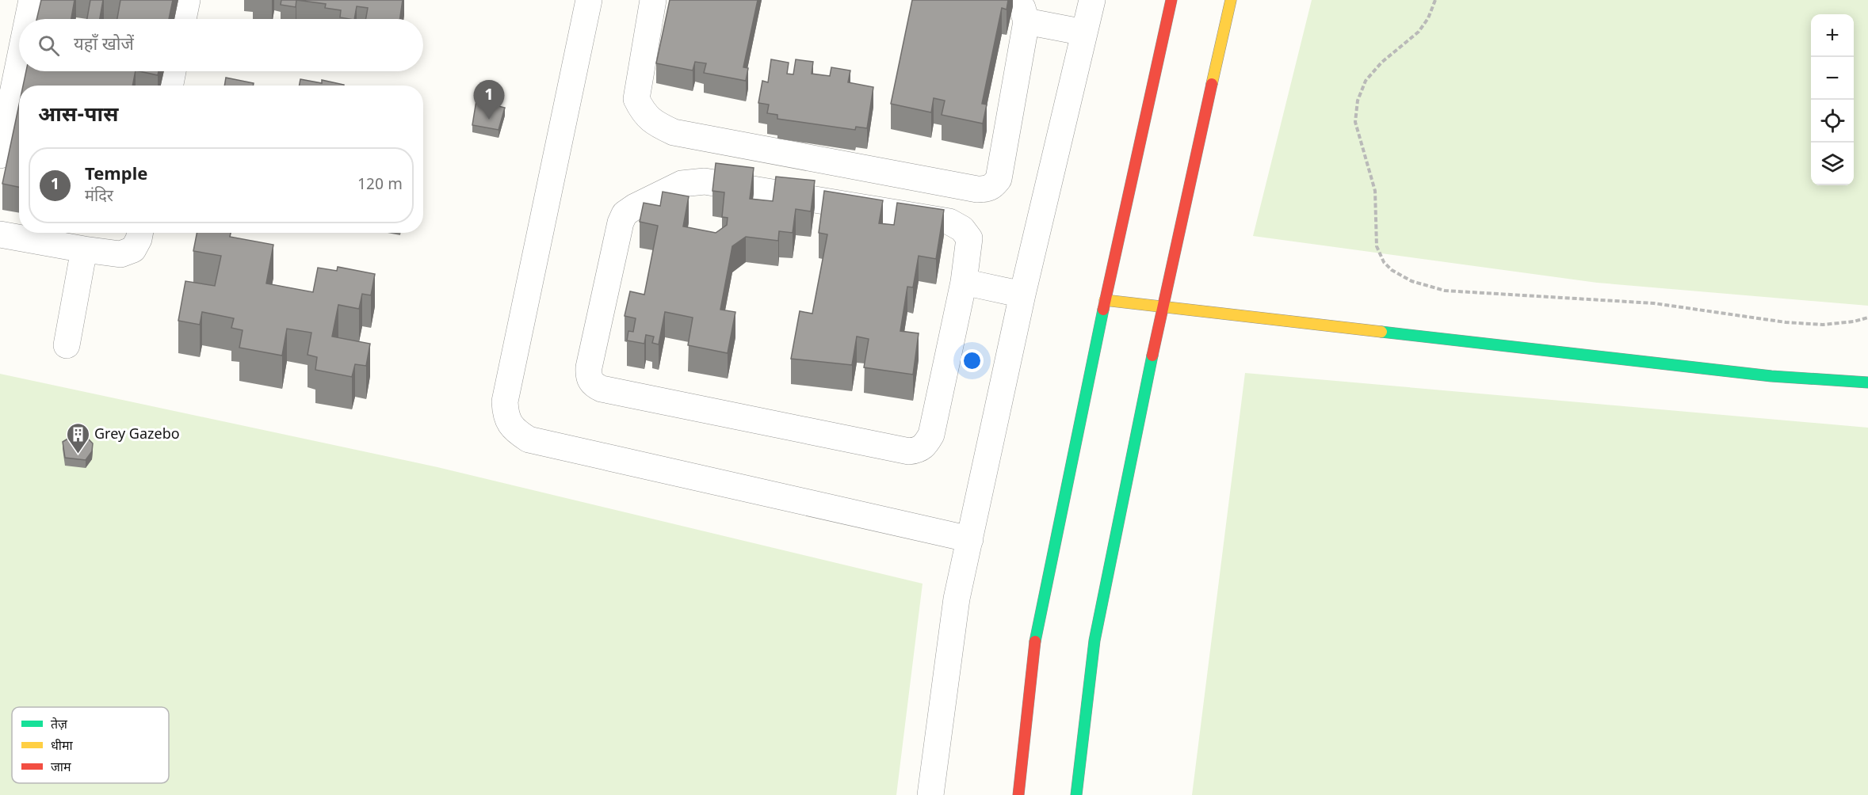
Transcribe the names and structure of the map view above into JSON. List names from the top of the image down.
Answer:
{
  "places": {
    "building": ["Grey Gazebo"]
  },
  "legend": ["तेज़", "धीमा", "जाम"],
  "page": {
    "map_buttons": ["+", "−"],
    "search": "यहाँ खोजें",
    "pins": "1",
    "heading": "आस-पास",
    "list": [
      {
        "mark": "1",
        "name": "Temple",
        "note": "मंदिर",
        "value": "120 m"
      }
    ]
  }
}
